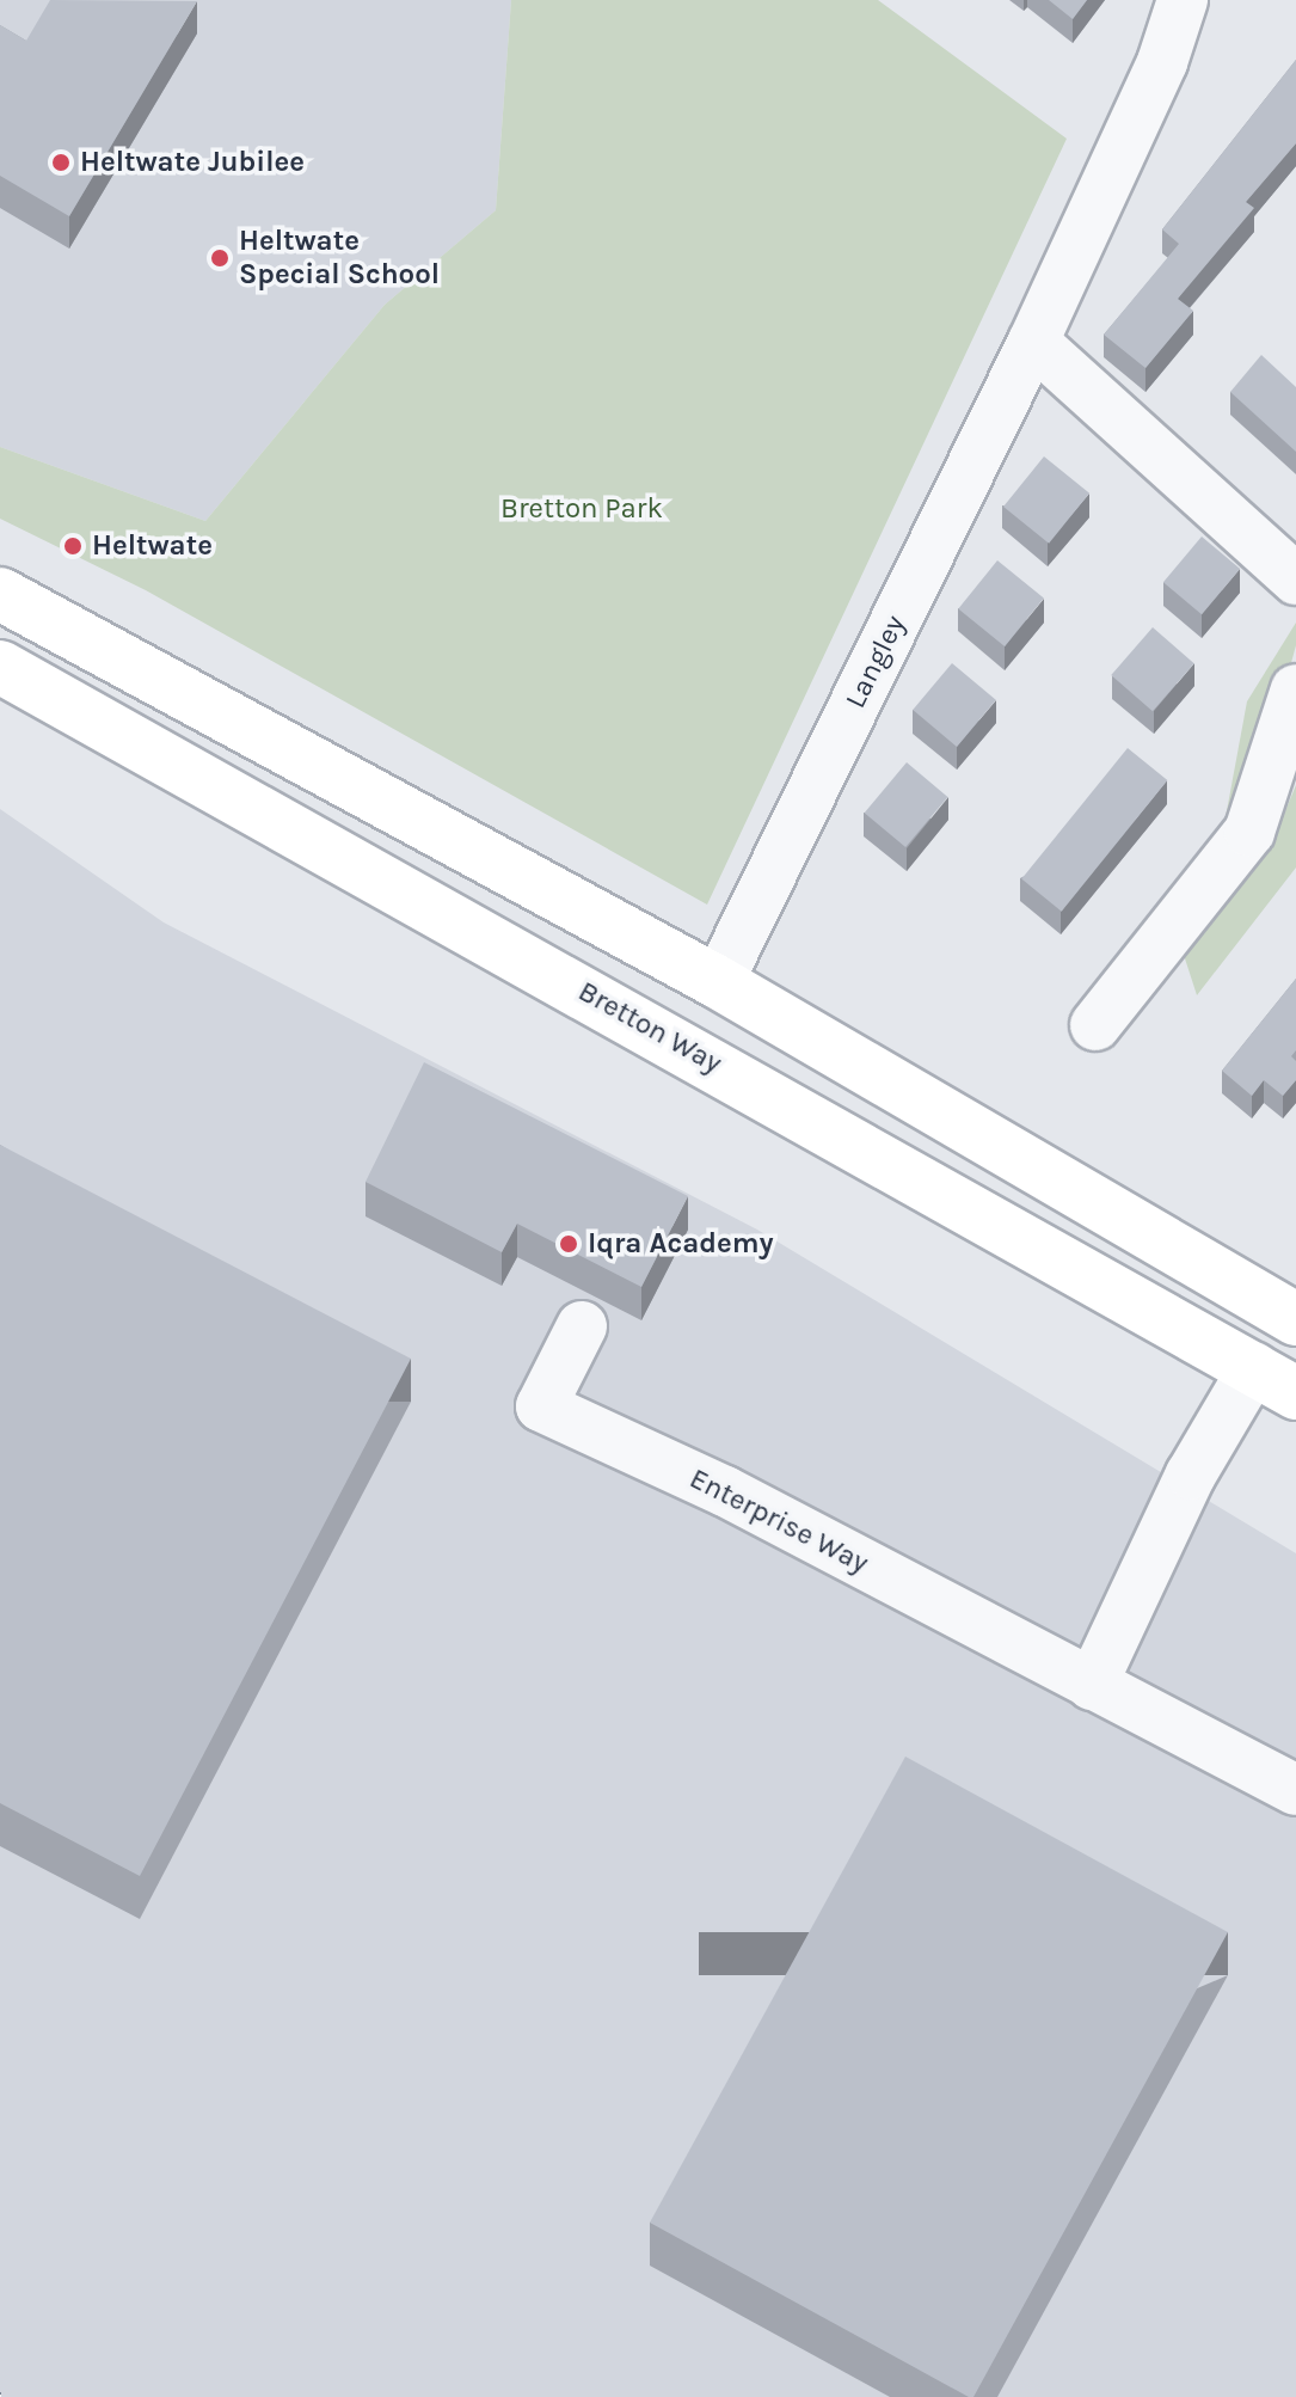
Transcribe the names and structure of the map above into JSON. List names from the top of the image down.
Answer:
{
  "streets": {
    "street": ["Langley", "Bretton Way", "Enterprise Way"]
  },
  "parks": ["Bretton Park"],
  "places": [
    "Heltwate Jubilee",
    "Heltwate Special School",
    "Heltwate",
    "Iqra Academy"
  ]
}
